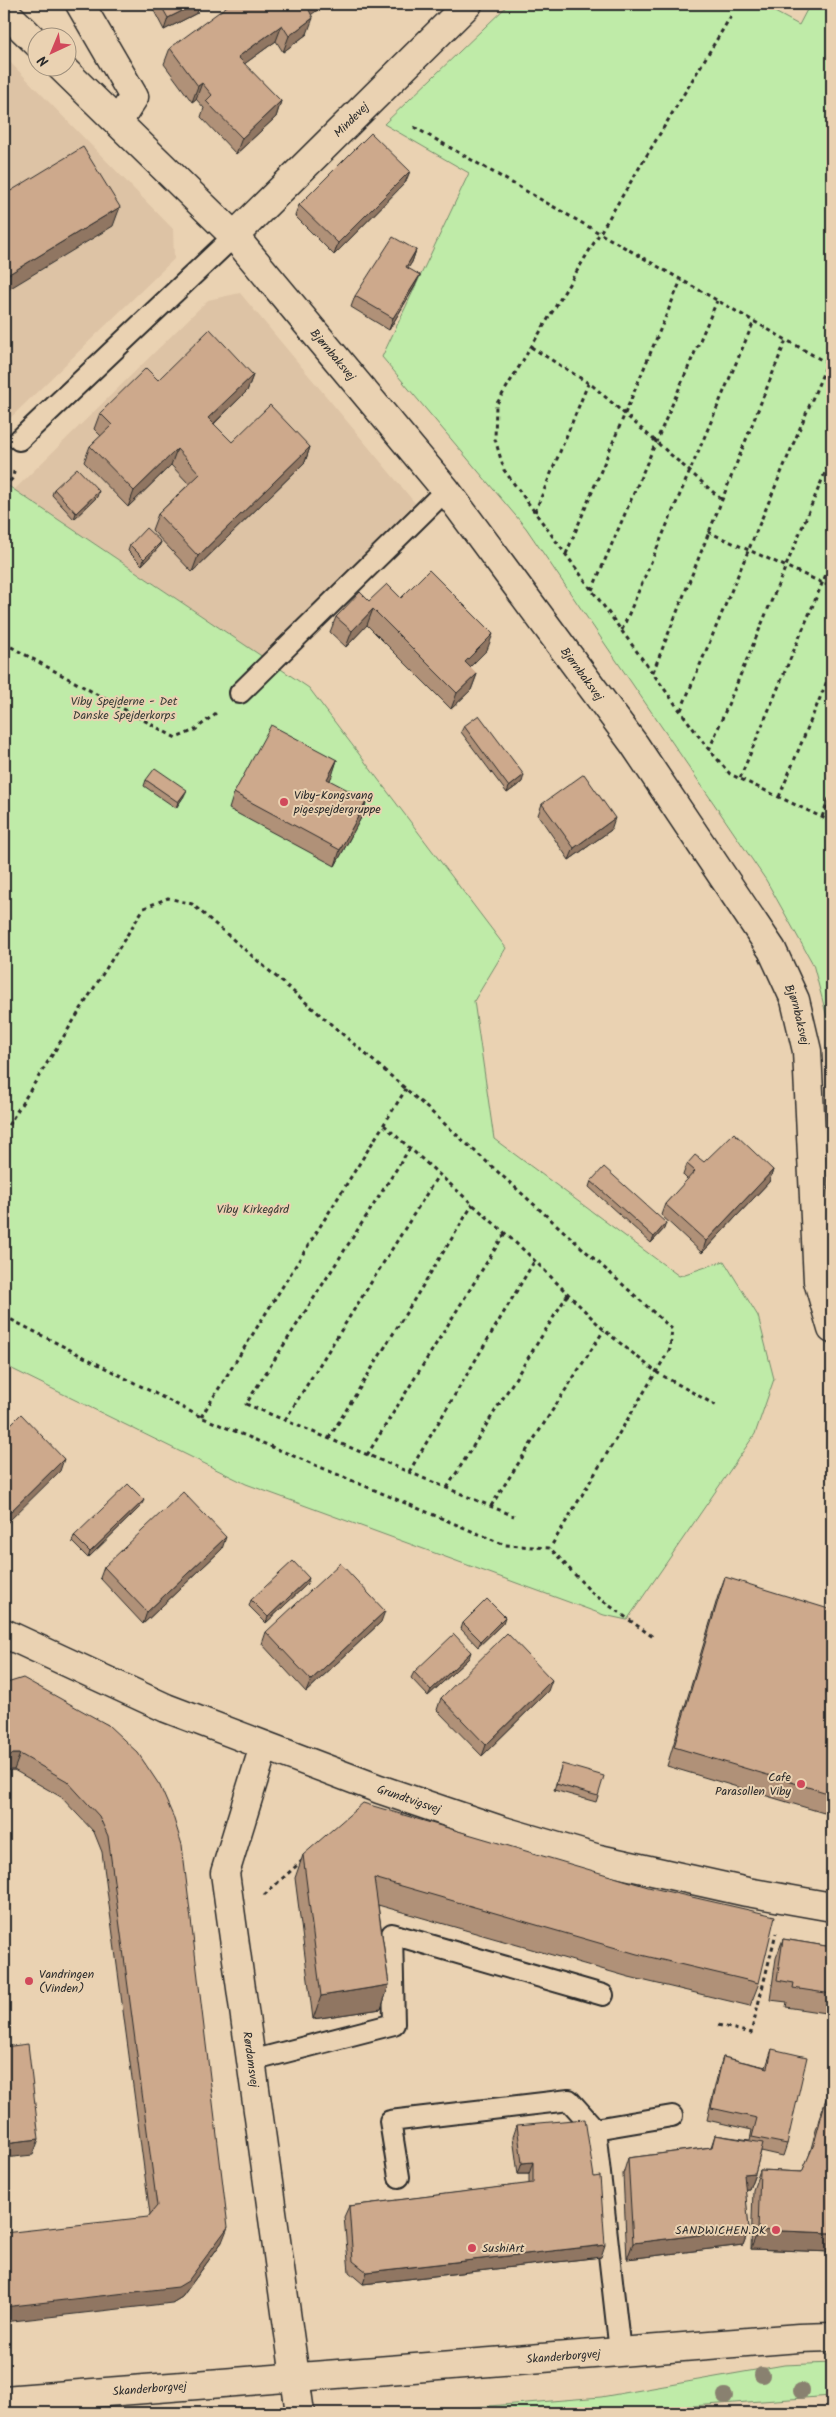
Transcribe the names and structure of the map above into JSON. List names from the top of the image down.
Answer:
{
  "streets": {
    "street": [
      "Mindevej",
      "Bjørnbaksvej",
      "Grundtvigsvej",
      "Rørdamsvej",
      "Skanderborgvej"
    ]
  },
  "crossings": [
    ["Mindevej", "Bjørnbaksvej"],
    ["Grundtvigsvej", "Rørdamsvej"],
    ["Rørdamsvej", "Skanderborgvej"]
  ],
  "parks": ["Viby Spejderne - Det Danske Spejderkorps", "Viby Kirkegård"],
  "places": [
    "Viby-Kongsvang pigespejdergruppe",
    "Cafe Parasollen Viby",
    "Vandringen (Vinden)",
    "SANDWICHEN.DK",
    "SushiArt"
  ],
  "north": "bottom left"
}
